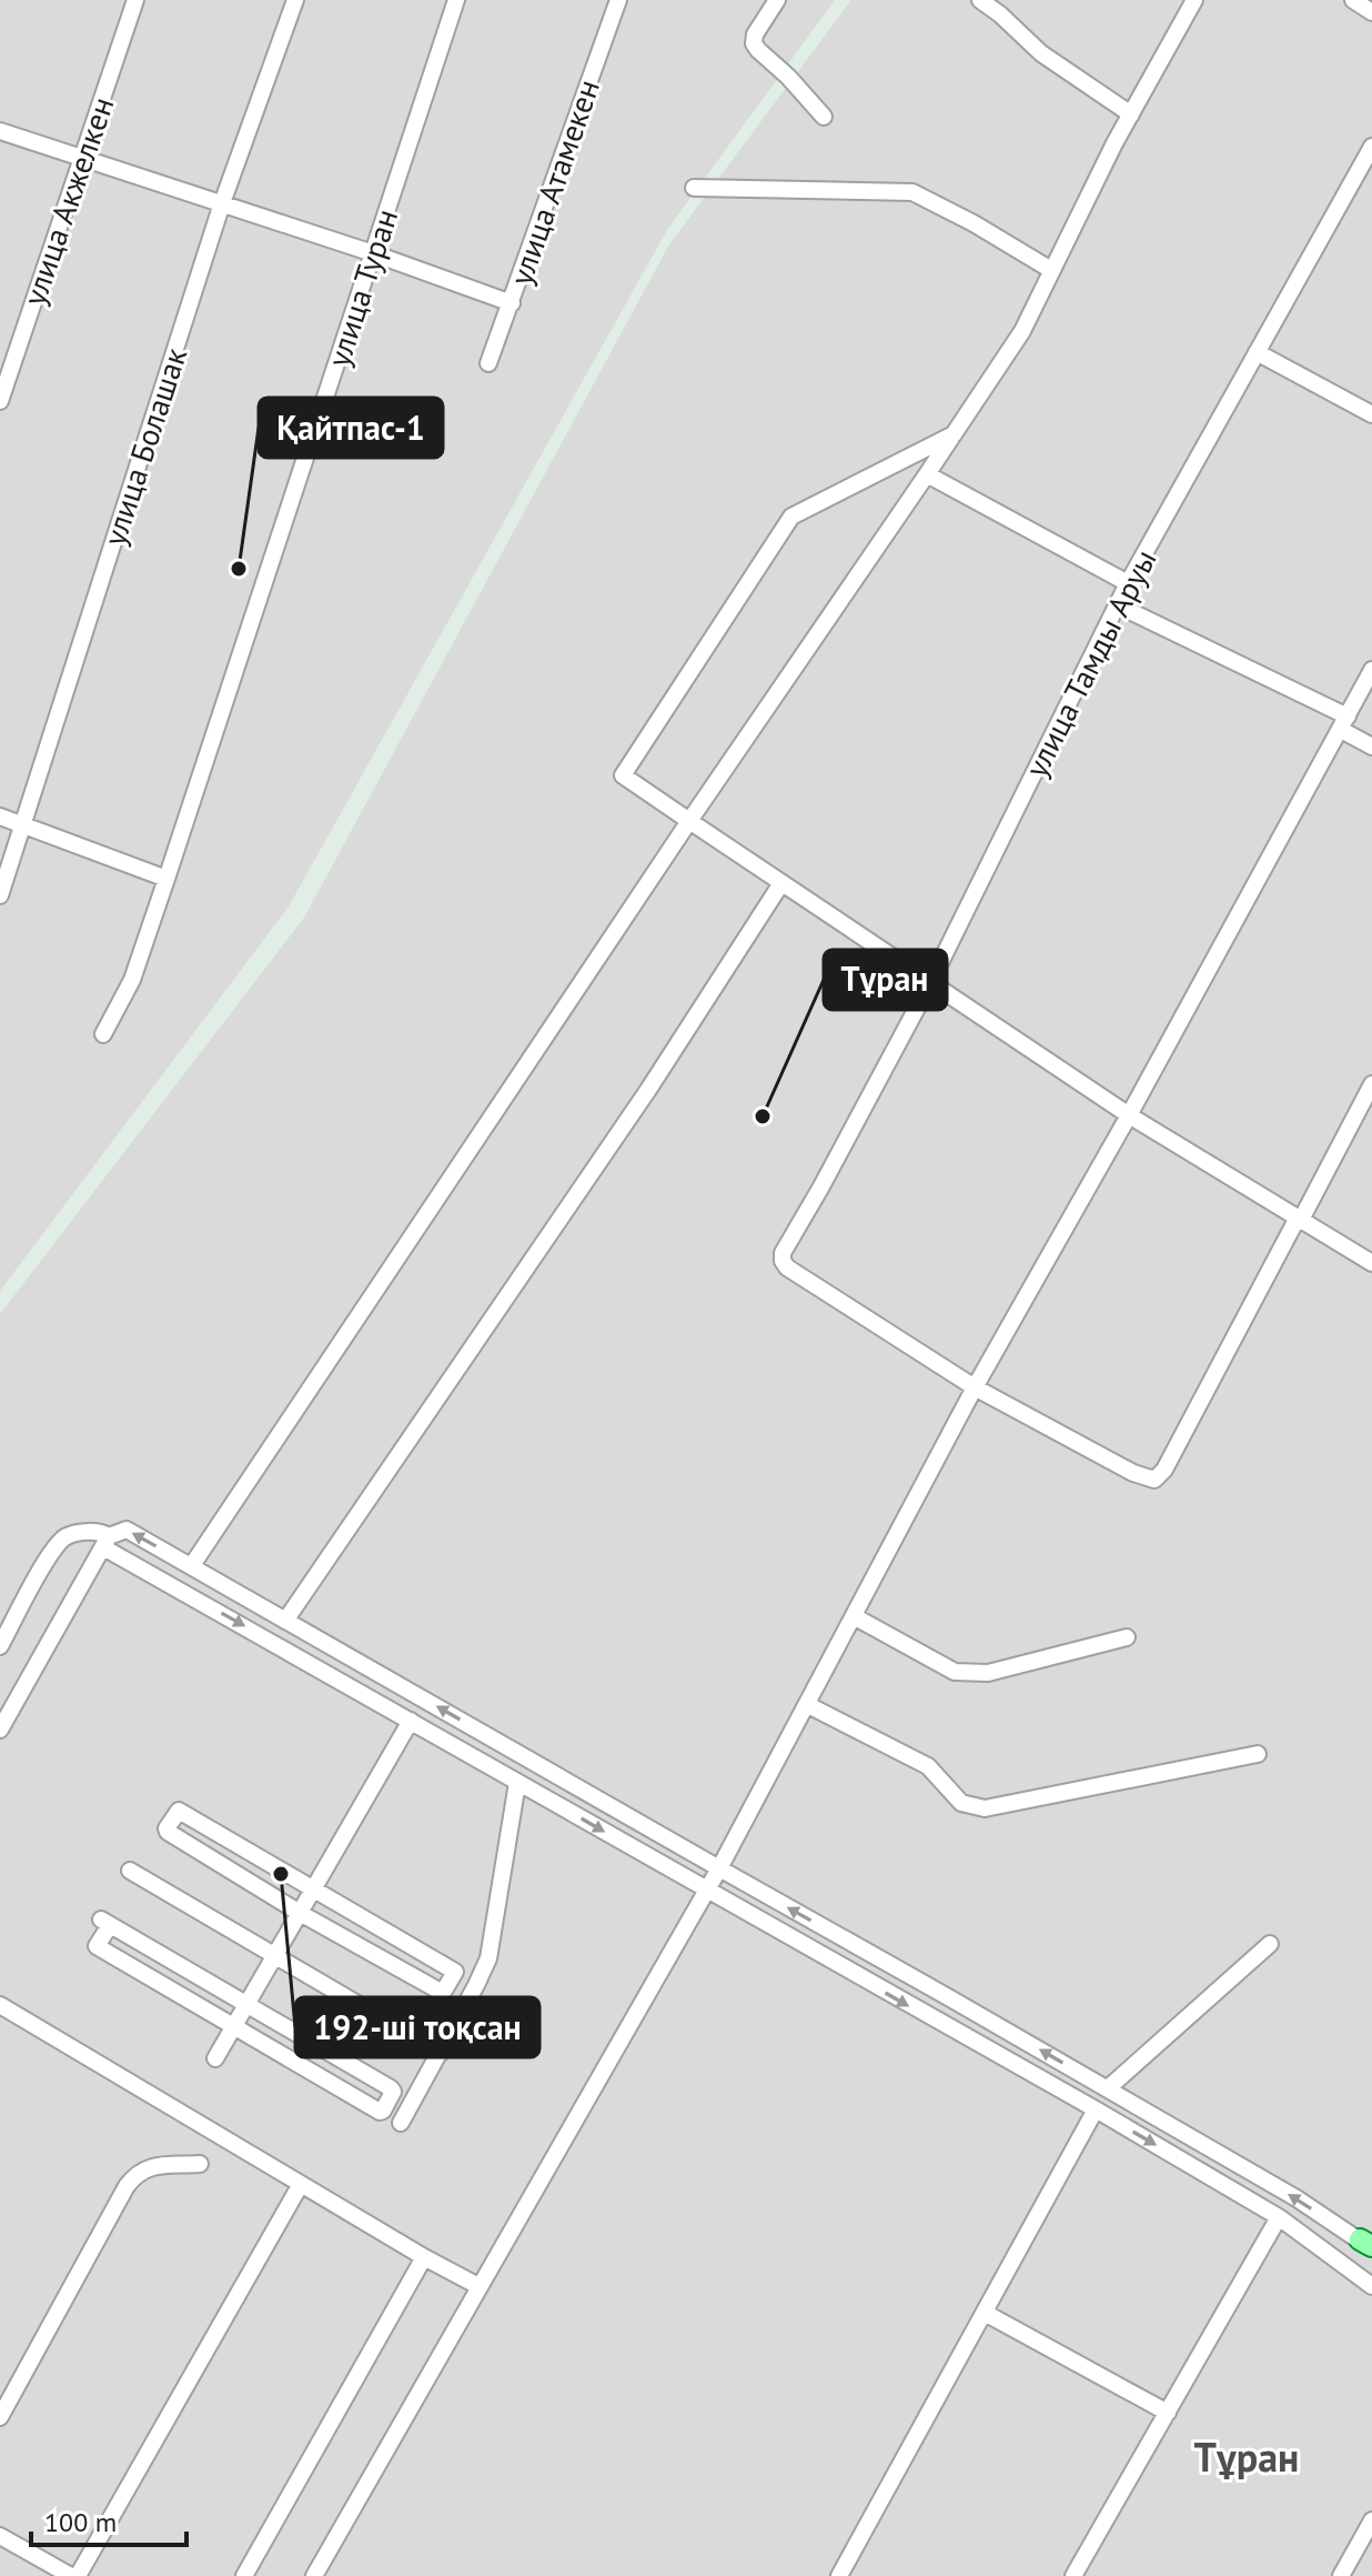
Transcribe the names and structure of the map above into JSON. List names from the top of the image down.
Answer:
{
  "streets": {
    "street": [
      "улица Атамекен",
      "улица Акжелкен",
      "улица Туран",
      "улица Болашак",
      "улица Тамды Аруы"
    ]
  },
  "districts": ["Тұран"],
  "places": ["Қайтпас-1", "Тұран", "192-ші тоқсан"],
  "scale_bar": "100 m"
}
